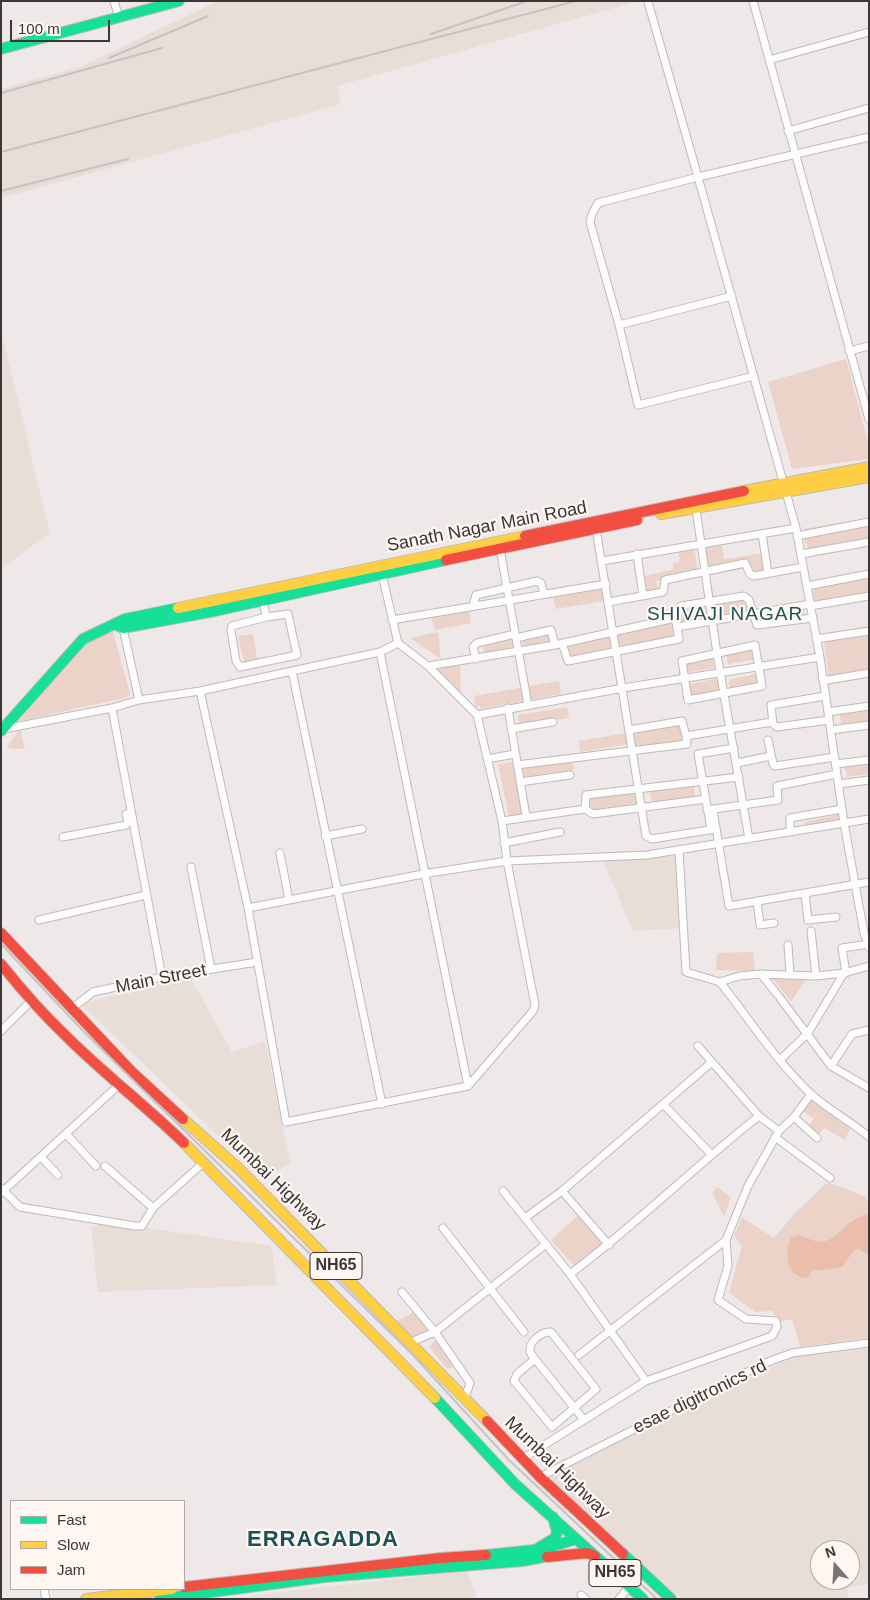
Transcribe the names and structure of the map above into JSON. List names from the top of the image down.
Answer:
{
  "streets": {
    "main road": ["Sanath Nagar Main Road", "Mumbai Highway", "NH65"],
    "street": ["Main Street", "esae digitronics rd"]
  },
  "crossings": [
    ["Main Street", "Mumbai Highway"],
    ["Mumbai Highway", "esae digitronics rd"]
  ],
  "districts": ["SHIVAJI NAGAR", "ERRAGADDA"],
  "legend": ["Fast", "Slow", "Jam"],
  "scale_bar": "100 m",
  "north": "top"
}
